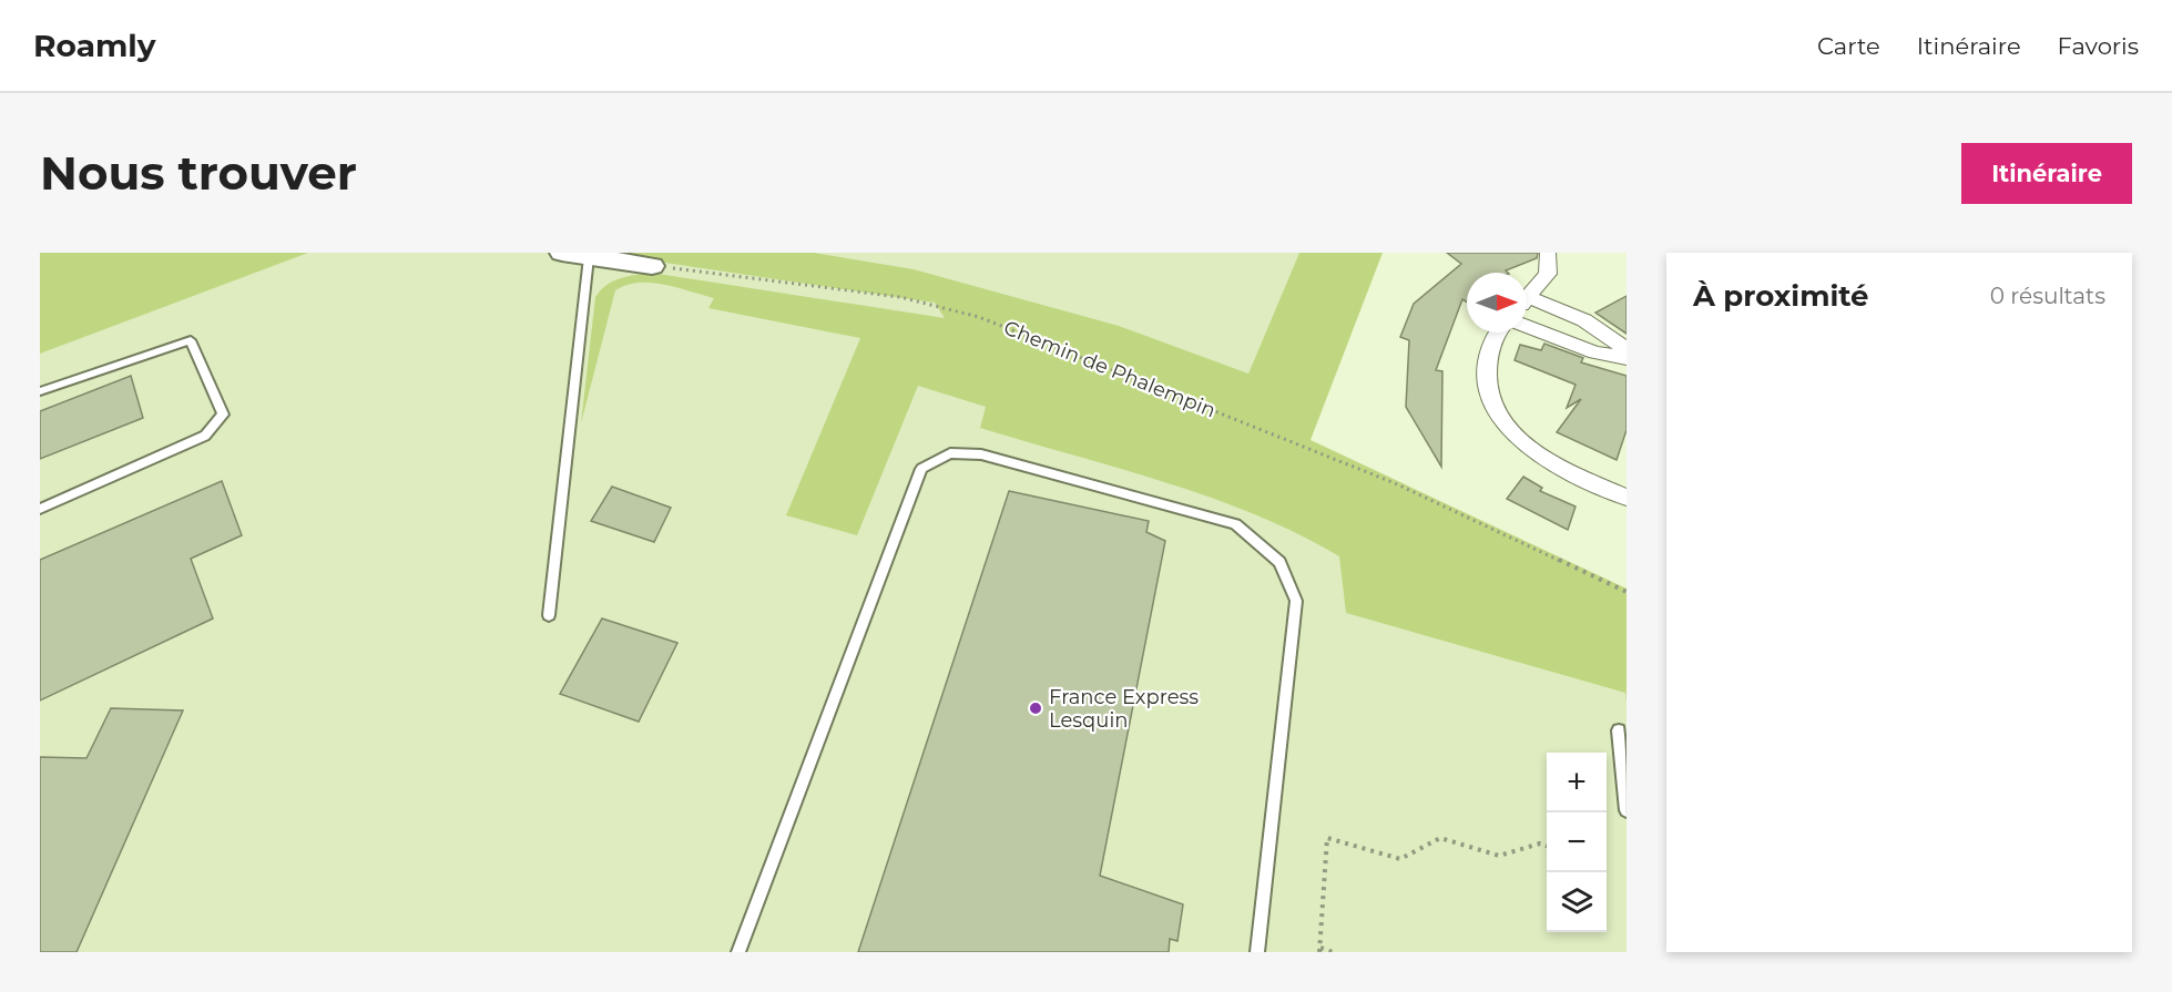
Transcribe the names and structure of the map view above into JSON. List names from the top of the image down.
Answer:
{
  "streets": {
    "path": ["Chemin de Phalempin"]
  },
  "places": ["France Express Lesquin"],
  "north": "right",
  "page": {
    "header": "Roamly",
    "nav": ["Carte", "Itinéraire", "Favoris"],
    "buttons": "Itinéraire",
    "title": "Nous trouver",
    "heading": ["À proximité", "0 résultats"],
    "map_buttons": ["+", "−"]
  }
}
